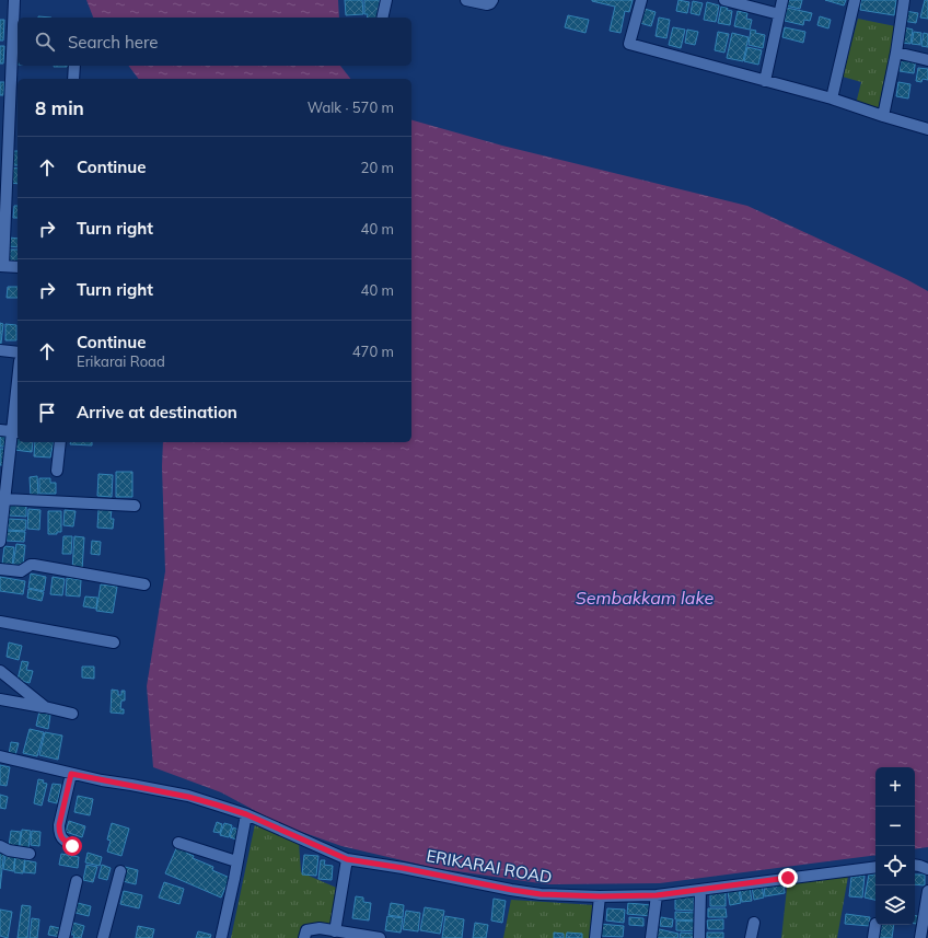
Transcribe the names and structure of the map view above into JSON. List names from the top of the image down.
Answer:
{
  "streets": {
    "street": ["ERIKARAI ROAD"]
  },
  "water": ["Sembakkam lake"],
  "page": {
    "search": "Search here",
    "heading": ["8 min", "Walk · 570 m"],
    "list": [
      ["Continue", "20 m"],
      ["Turn right", "40 m"],
      ["Turn right", "40 m"],
      ["Continue", "Erikarai Road", "470 m"],
      "Arrive at destination"
    ],
    "map_buttons": ["+", "−"]
  }
}
